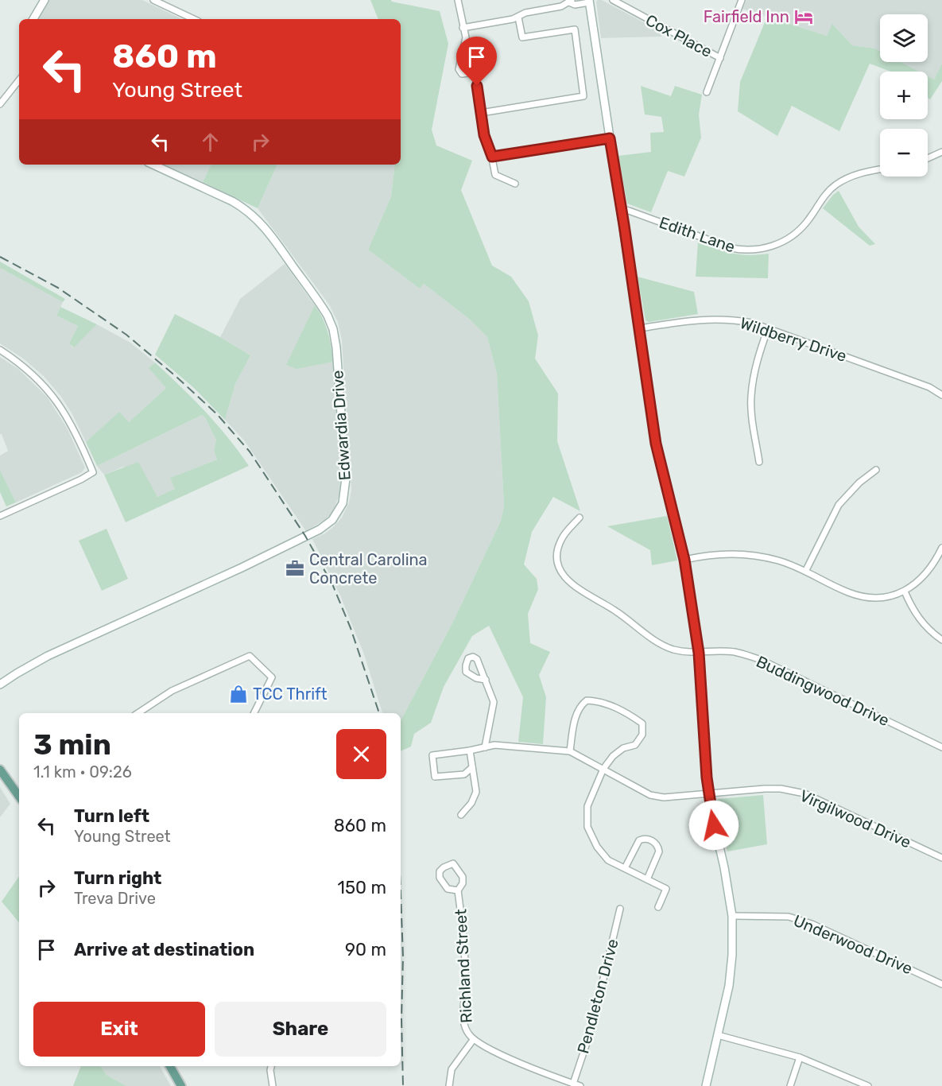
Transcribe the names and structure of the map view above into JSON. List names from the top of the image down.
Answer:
{
  "streets": {
    "street": [
      "Cox Place",
      "Edith Lane",
      "Wildberry Drive",
      "Edwardia Drive",
      "Buddingwood Drive",
      "Virgilwood Drive",
      "Underwood Drive",
      "Richland Street",
      "Pendleton Drive"
    ]
  },
  "crossings": [
    ["Richland Street", "Pendleton Drive"]
  ],
  "places": {
    "hotel": ["Fairfield Inn"],
    "office": ["Central Carolina Concrete"],
    "shop": ["TCC Thrift"]
  },
  "page": {
    "map_buttons": ["+", "−"],
    "turn": ["860 m", "Young Street"],
    "heading": ["3 min", "1.1 km · 09:26"],
    "list": [
      {
        "name": "Turn left",
        "note": "Young Street",
        "value": "860 m"
      },
      {
        "name": "Turn right",
        "note": "Treva Drive",
        "value": "150 m"
      },
      {
        "name": "Arrive at destination",
        "value": "90 m"
      }
    ],
    "buttons": ["Exit", "Share"]
  }
}
